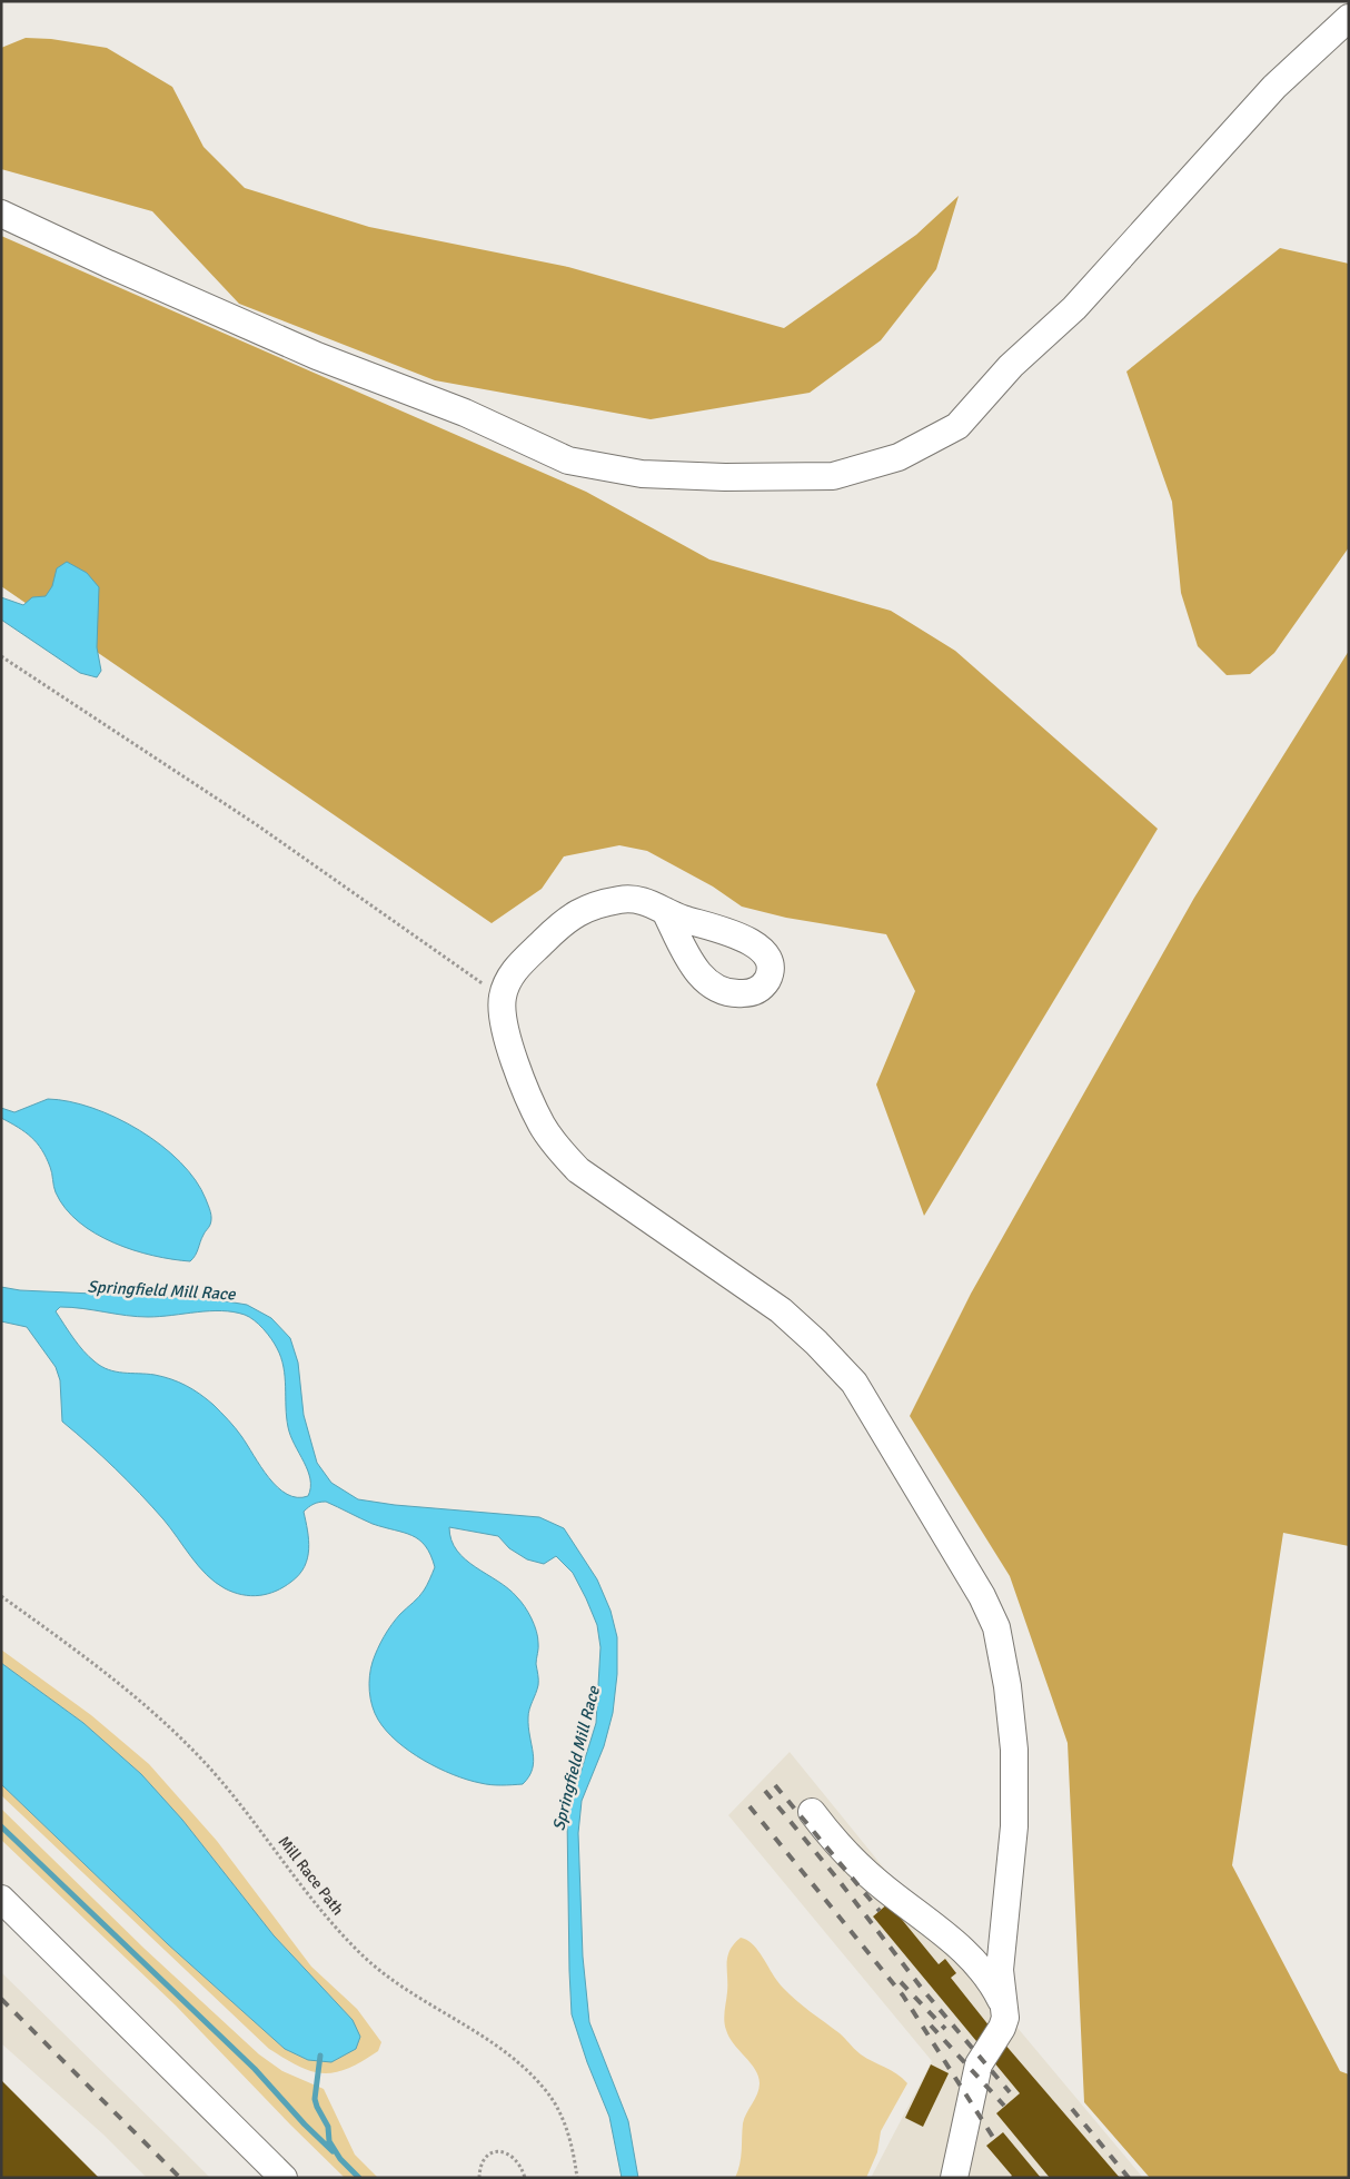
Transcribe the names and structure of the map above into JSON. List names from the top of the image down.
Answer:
{
  "streets": {
    "path": ["Mill Race Path"]
  },
  "water": ["Springfield Mill Race"]
}
